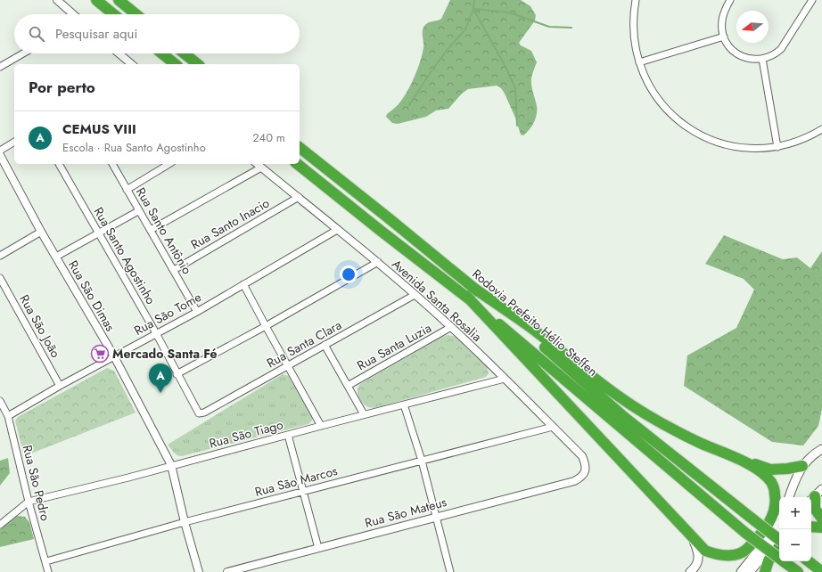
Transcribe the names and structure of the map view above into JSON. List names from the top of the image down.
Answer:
{
  "streets": {
    "highway": ["Rodovia Prefeito Hélio Steffen"],
    "street": [
      "Rua Santo Inacio",
      "Rua Santo Antônio",
      "Rua Santo Agostinho",
      "Rua São Dimas",
      "Avenida Santa Rosalia",
      "Rua São Tome",
      "Rua São João",
      "Rua Santa Clara",
      "Rua Santa Luzia",
      "Rua São Tiago",
      "Rua São Marcos",
      "Rua São Pedro",
      "Rua São Mateus"
    ]
  },
  "crossings": [
    ["Rua Santo Inacio", "Rua Santo Antônio"],
    ["Rua Santo Inacio", "Avenida Santa Rosalia"],
    ["Rua Santo Antônio", "Rua São Tome"],
    ["Rua Santo Agostinho", "Rua São Tome"],
    ["Rua Santo Agostinho", "Rua Santa Clara"],
    ["Rua São Dimas", "Rua São Tome"],
    ["Rua São Dimas", "Rua São Tiago"],
    ["Rua São Dimas", "Rua São Marcos"],
    ["Avenida Santa Rosalia", "Rua São Tome"],
    ["Avenida Santa Rosalia", "Rua Santa Clara"],
    ["Avenida Santa Rosalia", "Rua Santa Luzia"],
    ["Avenida Santa Rosalia", "Rua São Tiago"],
    ["Avenida Santa Rosalia", "Rua São Marcos"],
    ["Avenida Santa Rosalia", "Rua São Mateus"],
    ["Rua São Tome", "Rua São João"],
    ["Rua São Tome", "Rua São Pedro"],
    ["Rua São Tiago", "Rua São Pedro"],
    ["Rua São Marcos", "Rua São Pedro"]
  ],
  "places": {
    "supermarket": ["Mercado Santa Fé"]
  },
  "north": "left",
  "page": {
    "search": "Pesquisar aqui",
    "heading": "Por perto",
    "list": [
      {
        "mark": "A",
        "name": "CEMUS VIII",
        "note": "Escola · Rua Santo Agostinho",
        "value": "240 m"
      }
    ],
    "pins": "A",
    "map_buttons": ["+", "−"]
  }
}
